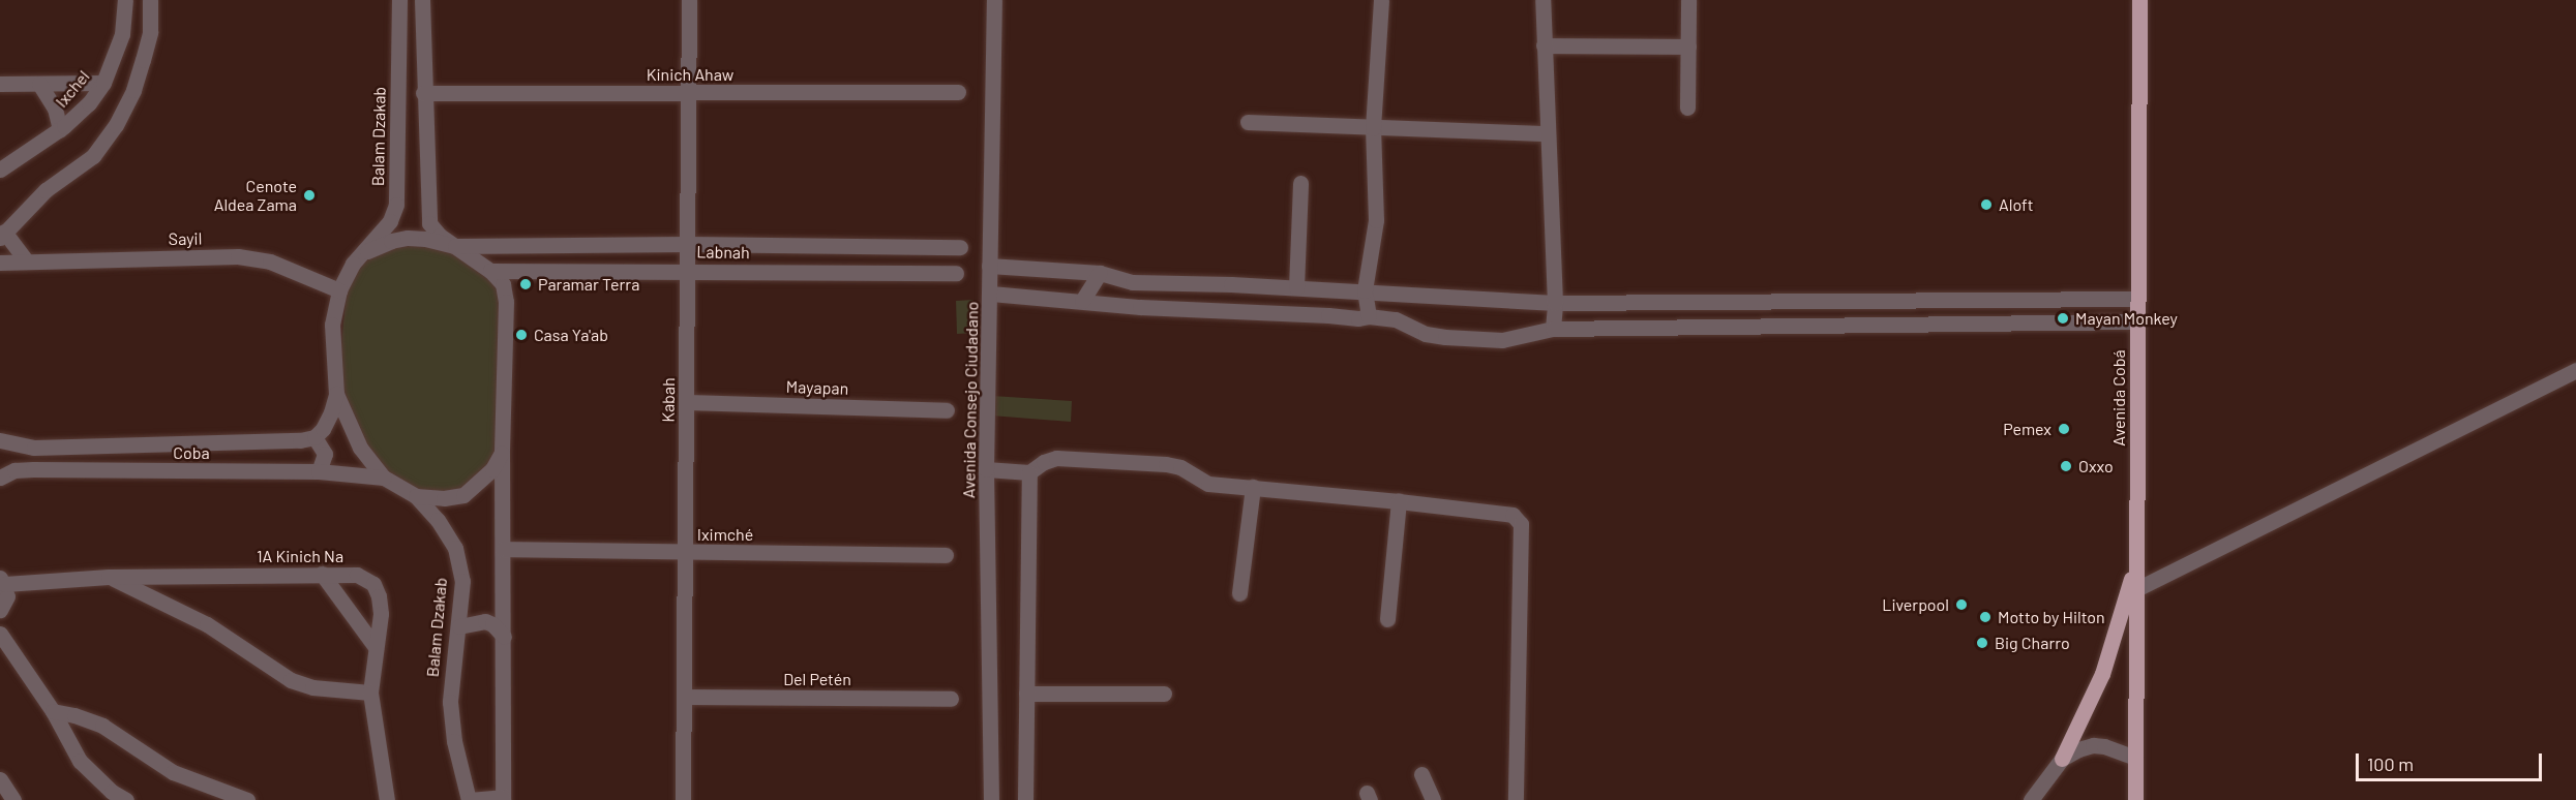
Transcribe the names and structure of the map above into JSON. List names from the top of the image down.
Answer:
{
  "streets": {
    "main road": ["Avenida Cobá"],
    "street": [
      "Kinich Ahaw",
      "Ixchel",
      "Balam Dzakab",
      "Sayil",
      "Labnah",
      "Mayapan",
      "Kabah",
      "Avenida Consejo Ciudadano",
      "Coba",
      "Iximché",
      "1A Kinich Na",
      "Del Petén"
    ]
  },
  "crossings": [
    ["Kinich Ahaw", "Kabah"],
    ["Balam Dzakab", "Sayil"],
    ["Balam Dzakab", "Coba"],
    ["Labnah", "Kabah"],
    ["Mayapan", "Kabah"],
    ["Kabah", "Iximché"],
    ["Kabah", "Del Petén"]
  ],
  "places": [
    "Cenote Aldea Zama",
    "Aloft",
    "Paramar Terra",
    "Mayan Monkey",
    "Casa Ya'ab",
    "Pemex",
    "Oxxo",
    "Liverpool",
    "Motto by Hilton",
    "Big Charro"
  ],
  "scale_bar": "100 m"
}
